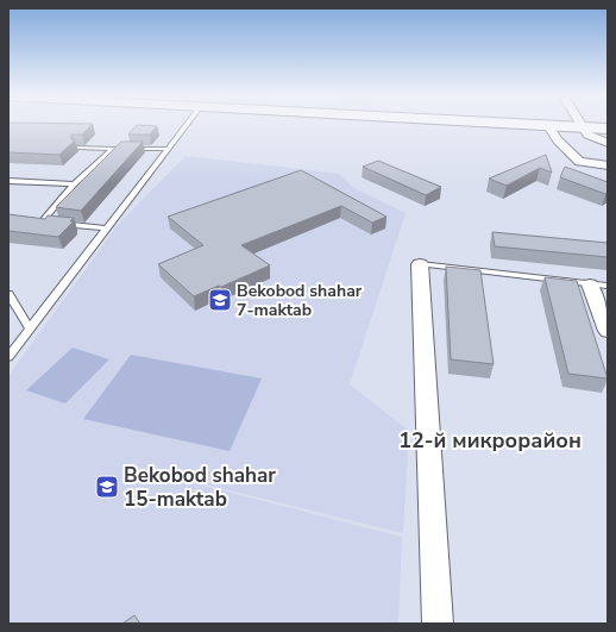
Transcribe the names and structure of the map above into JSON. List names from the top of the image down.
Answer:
{
  "districts": ["12-й микрорайон"],
  "places": {
    "school or university": ["Bekobod shahar 7-maktab", "Bekobod shahar 15-maktab"]
  }
}
